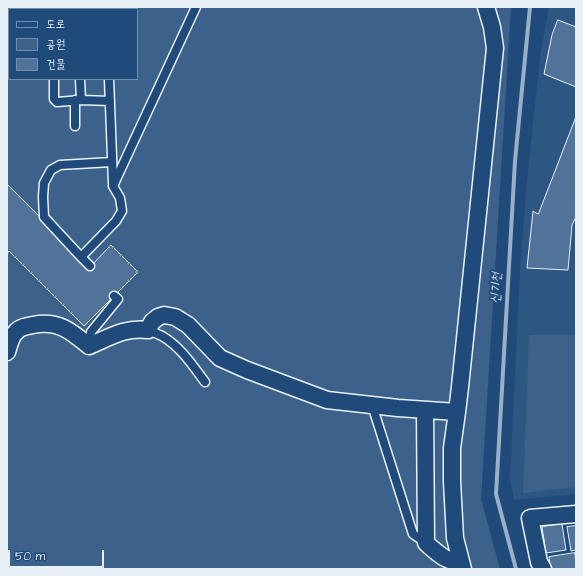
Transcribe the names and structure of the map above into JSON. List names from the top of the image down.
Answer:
{
  "water": ["신기천"],
  "legend": ["도로", "공원", "건물"],
  "scale_bar": "50 m"
}
